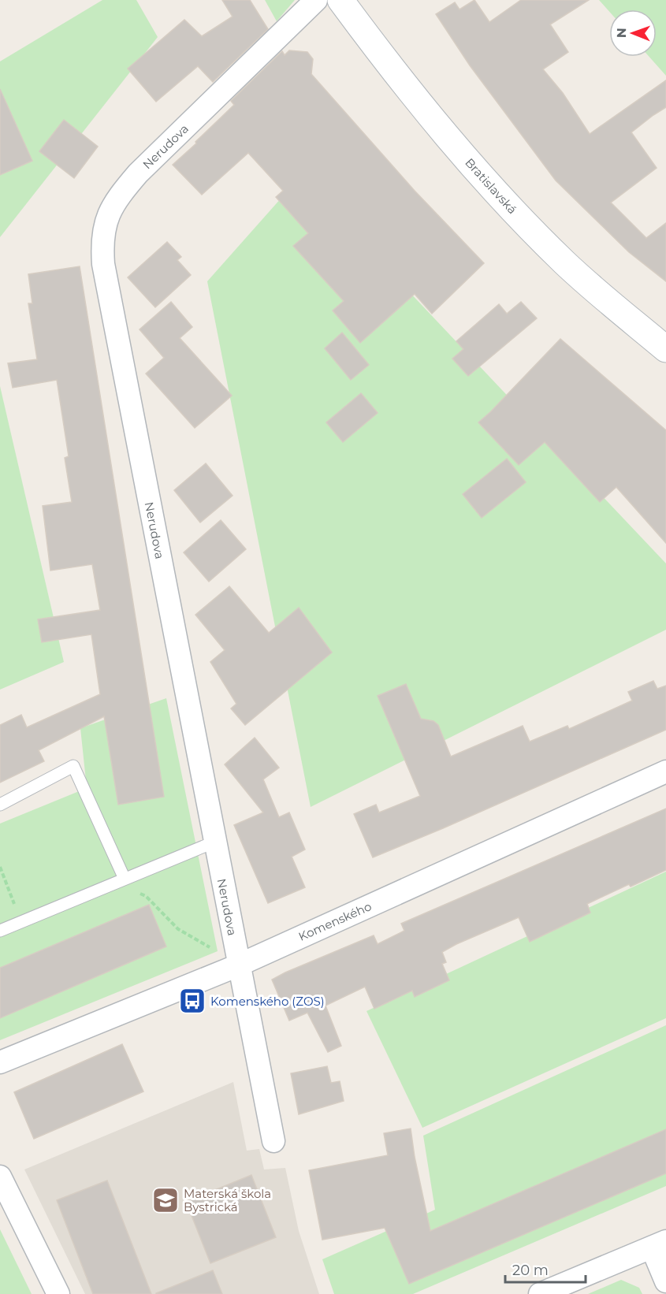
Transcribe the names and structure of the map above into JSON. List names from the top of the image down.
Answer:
{
  "streets": {
    "main road": ["Bratislavská"],
    "street": ["Nerudova", "Komenského"]
  },
  "crossings": [
    ["Nerudova", "Komenského"]
  ],
  "places": {
    "bus stop": ["Komenského (ZOS)"],
    "school or university": ["Materská škola Bystrická"]
  },
  "scale_bar": "20 m",
  "north": "left"
}
